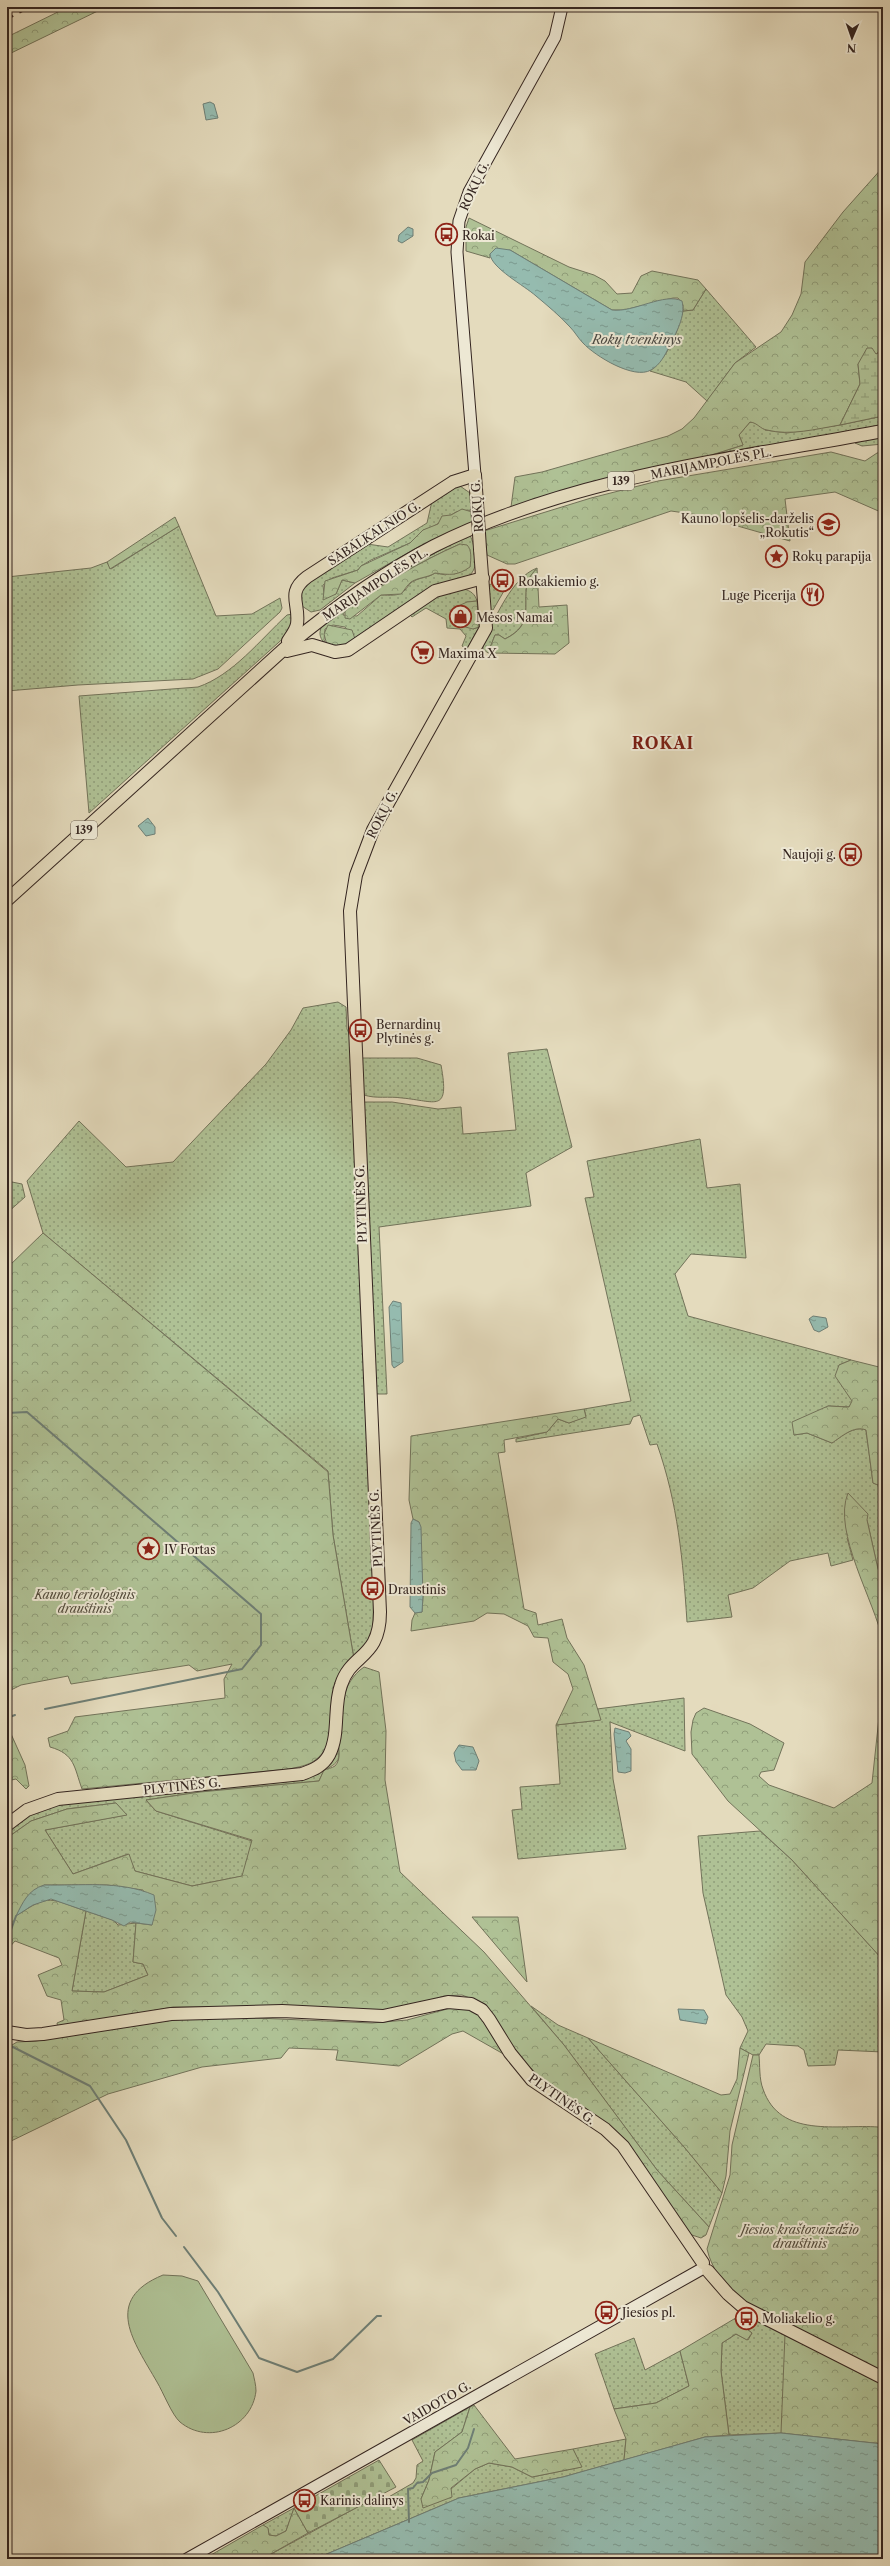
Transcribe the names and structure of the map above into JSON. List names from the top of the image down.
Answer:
{
  "streets": {
    "main road": [
      "ROKŲ G.",
      "MARIJAMPOLĖS PL.",
      "139",
      "SABALKALNIO G.",
      "PLYTINĖS G.",
      "VAIDOTO G."
    ]
  },
  "crossings": [
    ["ROKŲ G.", "SABALKALNIO G."],
    ["ROKŲ G.", "PLYTINĖS G."],
    ["MARIJAMPOLĖS PL.", "SABALKALNIO G."],
    ["PLYTINĖS G.", "VAIDOTO G."]
  ],
  "districts": ["ROKAI"],
  "water": ["Rokų tvenkinys"],
  "parks": ["Kauno teriologinis draustinis", "Jiesios kraštovaizdžio draustinis"],
  "places": {
    "bus stop": [
      "Rokai",
      "Rokakiemio g.",
      "Naujoji g.",
      "Bernardinų Plytinės g.",
      "Draustinis",
      "Jiesios pl.",
      "Moliakelio g.",
      "Karinis dalinys"
    ],
    "school or university": ["Kauno lopšelis-darželis „Rokutis“"],
    "place": ["Rokų parapija", "IV Fortas"],
    "restaurant": ["Luge Picerija"],
    "shop": ["Mėsos Namai"],
    "supermarket": ["Maxima X"]
  },
  "north": "bottom"
}
